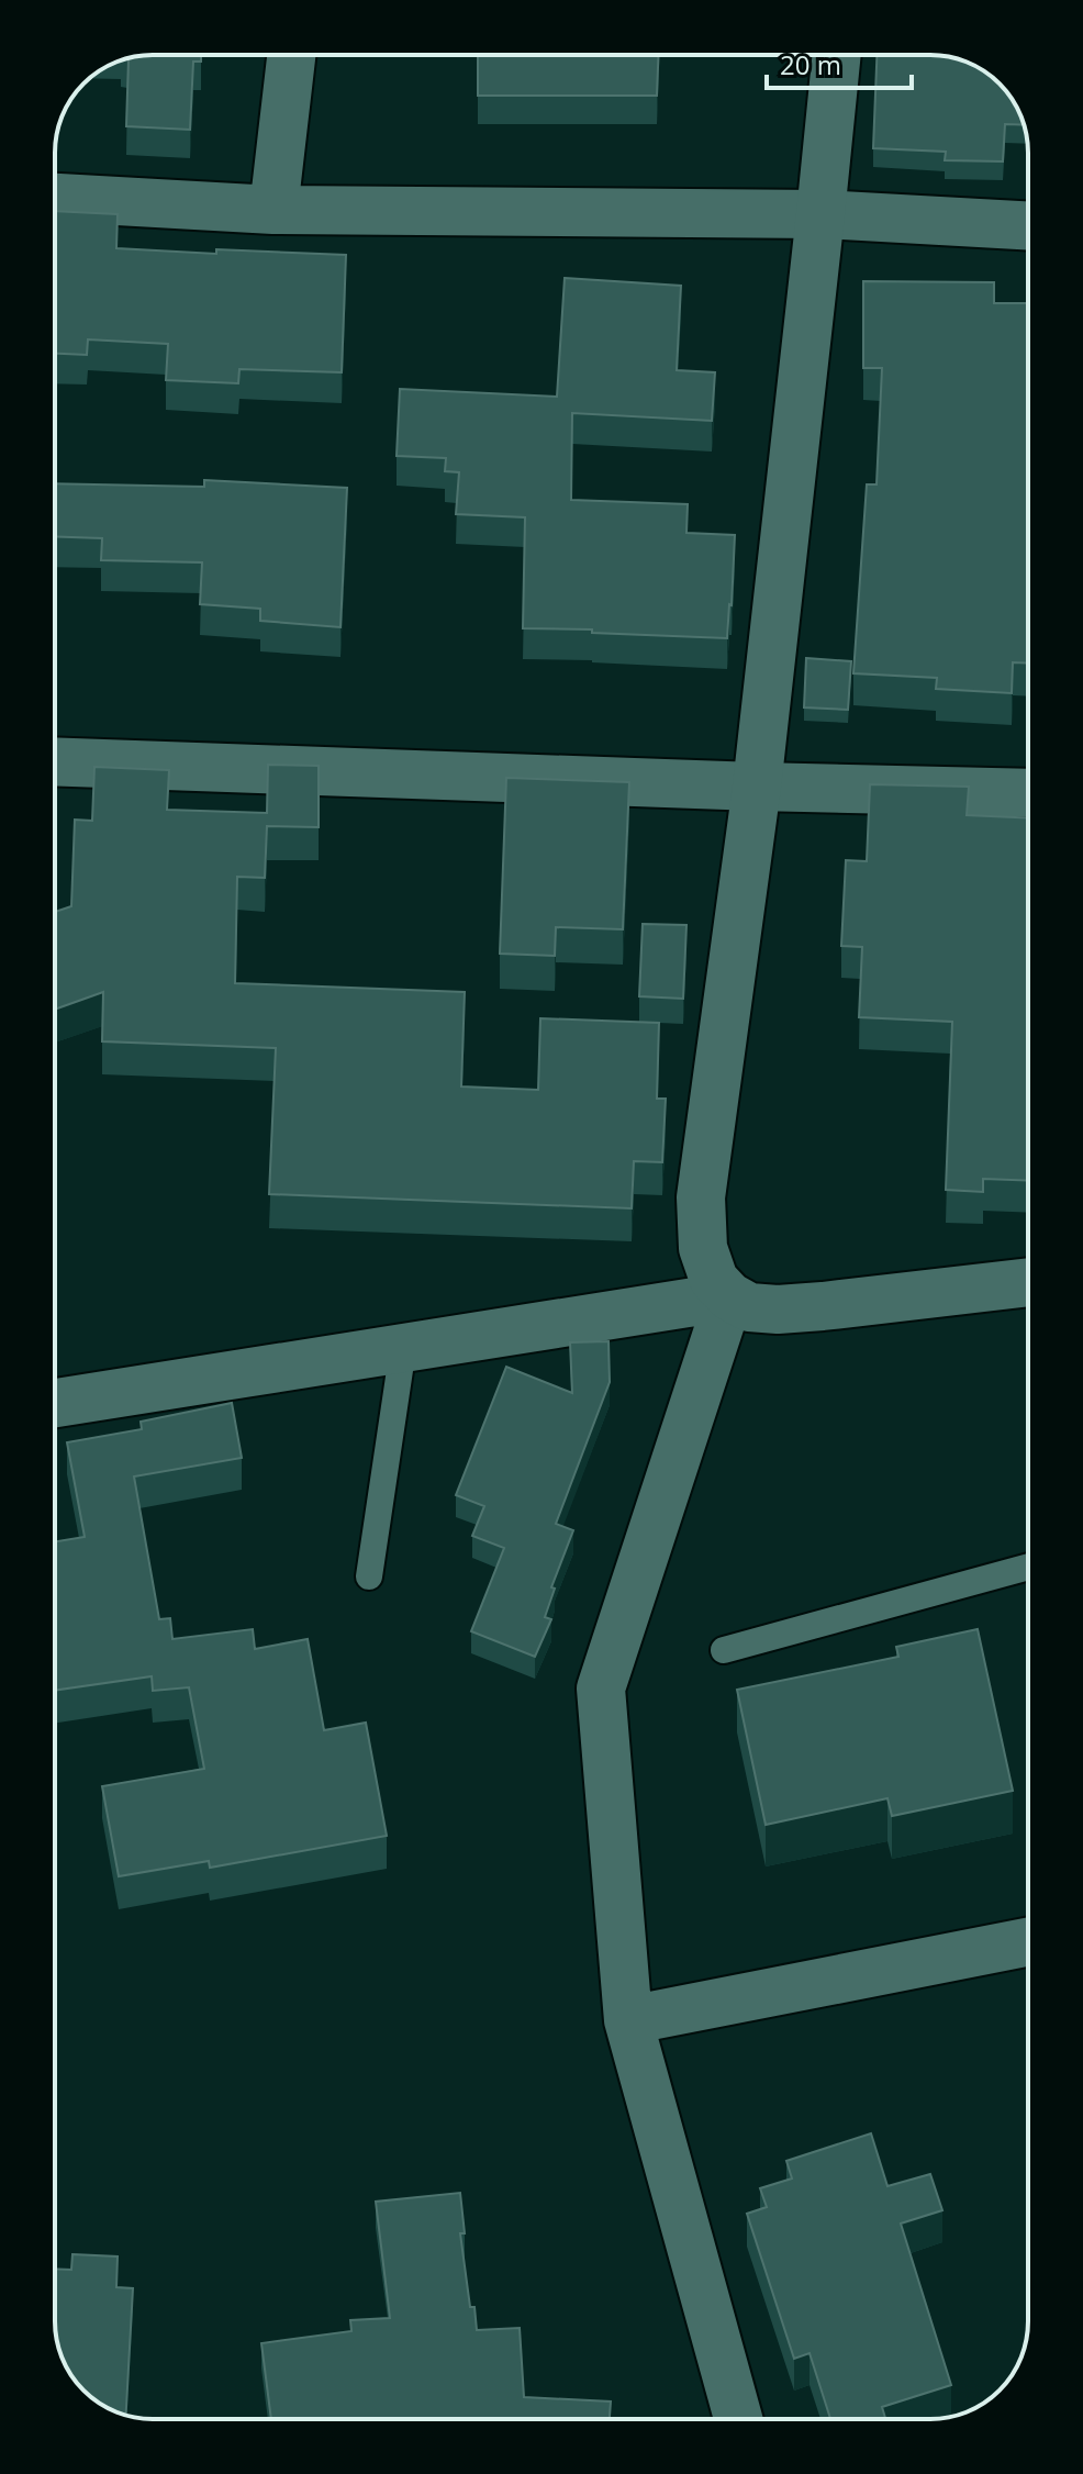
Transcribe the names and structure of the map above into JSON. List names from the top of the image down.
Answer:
{
  "scale_bar": "20 m"
}
